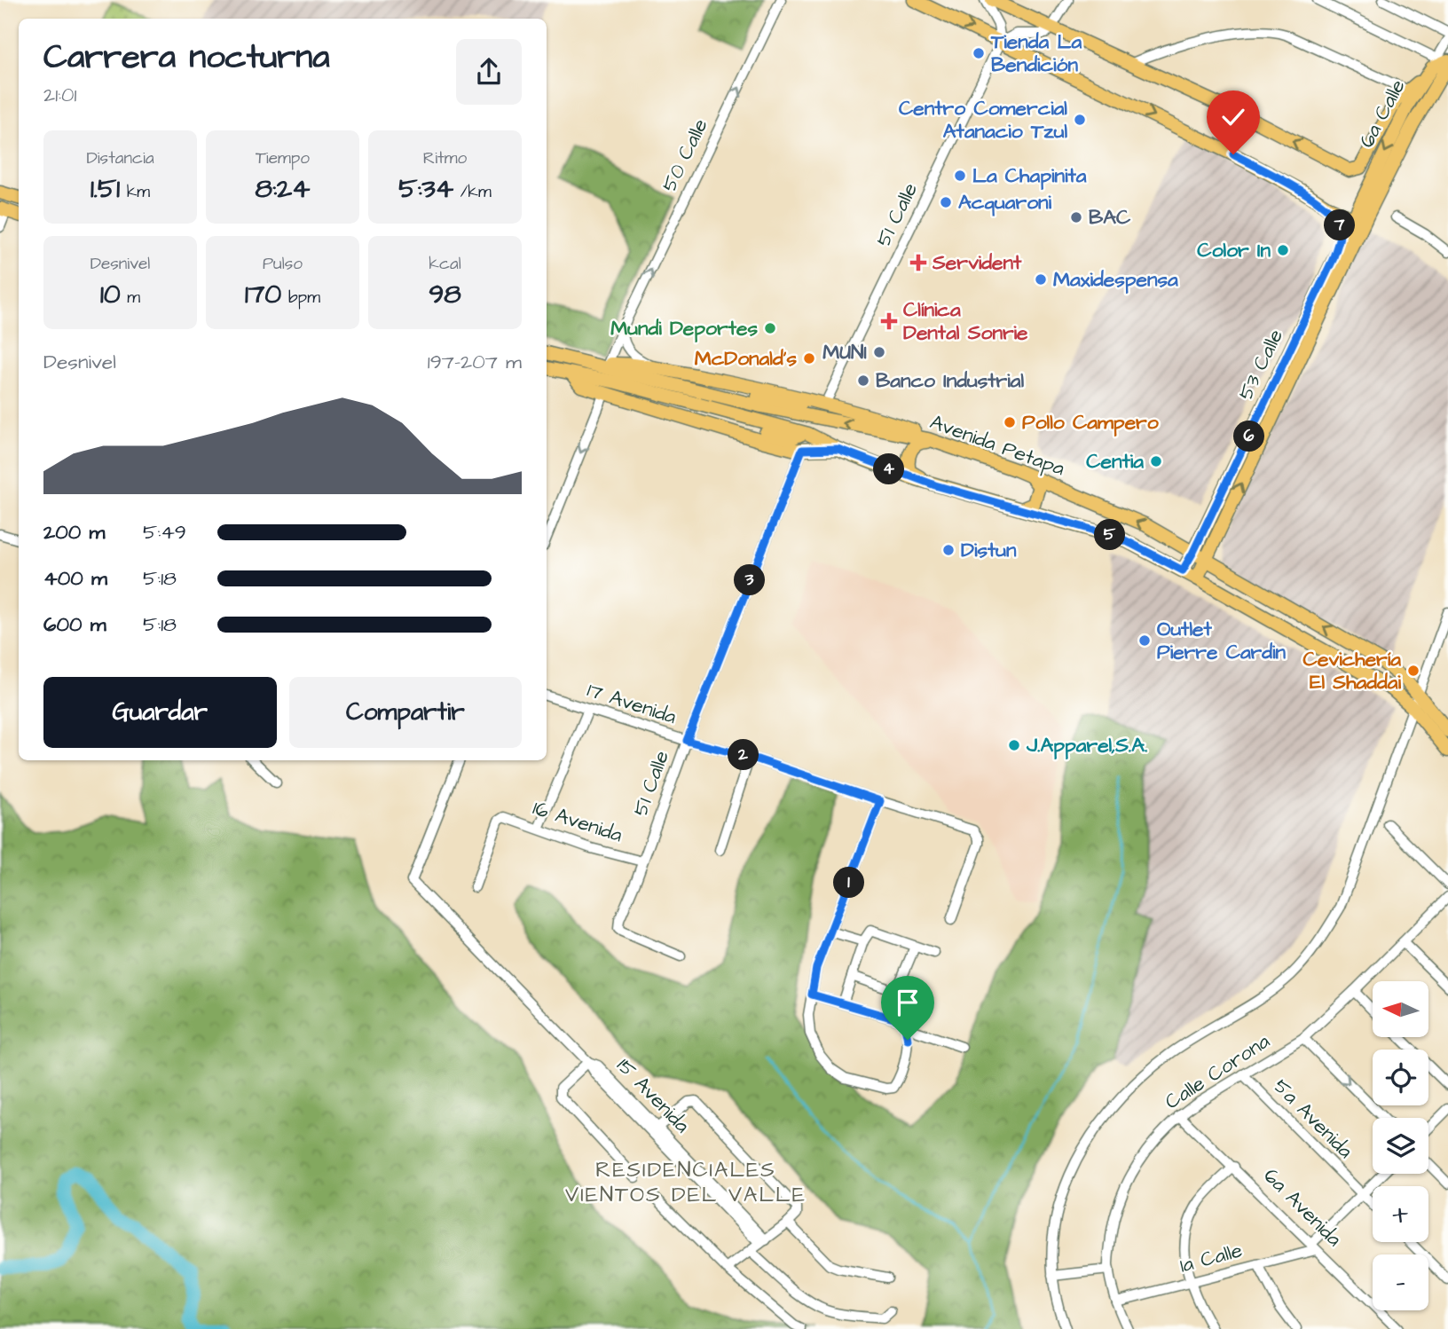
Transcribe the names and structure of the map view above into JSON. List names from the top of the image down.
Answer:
{
  "streets": {
    "main road": ["6a Calle", "53 Calle", "Avenida Petapa"],
    "street": [
      "50 Calle",
      "51 Calle",
      "17 Avenida",
      "16 Avenida",
      "Calle Corona",
      "15 Avenida",
      "5a Avenida",
      "6a Avenida",
      "1a Calle"
    ]
  },
  "crossings": [
    ["6a Calle", "53 Calle"],
    ["51 Calle", "17 Avenida"],
    ["51 Calle", "16 Avenida"],
    ["53 Calle", "Avenida Petapa"],
    ["Calle Corona", "5a Avenida"],
    ["Calle Corona", "6a Avenida"],
    ["Calle Corona", "1a Calle"],
    ["5a Avenida", "1a Calle"],
    ["6a Avenida", "1a Calle"]
  ],
  "one_way": ["6a Calle", "50 Calle"],
  "districts": ["RESIDENCIALES VIENTOS DEL VALLE"],
  "places": {
    "other": [
      "Tienda La Bendición",
      "Centro Comercial Atanacio Tzul",
      "La Chapinita",
      "Acquaroni",
      "BAC",
      "Color In",
      "Maxidespensa",
      "Mundi Deportes",
      "MUNI",
      "McDonald's",
      "Banco Industrial",
      "Pollo Campero",
      "Centia",
      "Distun",
      "Outlet Pierre Cardin",
      "Cevichería El Shaddai",
      "J.Apparel,S.A."
    ],
    "health": ["Servident", "Clínica Dental Sonrie"]
  },
  "north": "left",
  "page": {
    "heading": ["Carrera nocturna", "21:01"],
    "stats": [
      ["Distancia", "1.51 km"],
      ["Tiempo", "8:24"],
      ["Ritmo", "5:34 /km"],
      ["Desnivel", "10 m"],
      ["Pulso", "170 bpm"],
      ["kcal", "98"]
    ],
    "pins": [
      "7",
      "6",
      "4",
      "5",
      "3",
      "2",
      "1"
    ],
    "chart": ["Desnivel", "197–207 m"],
    "list": [
      {
        "name": "200 m",
        "note": "5:49"
      },
      {
        "name": "400 m",
        "note": "5:18"
      },
      {
        "name": "600 m",
        "note": "5:18"
      }
    ],
    "buttons": ["Guardar", "Compartir"],
    "map_buttons": ["+", "−"]
  }
}
